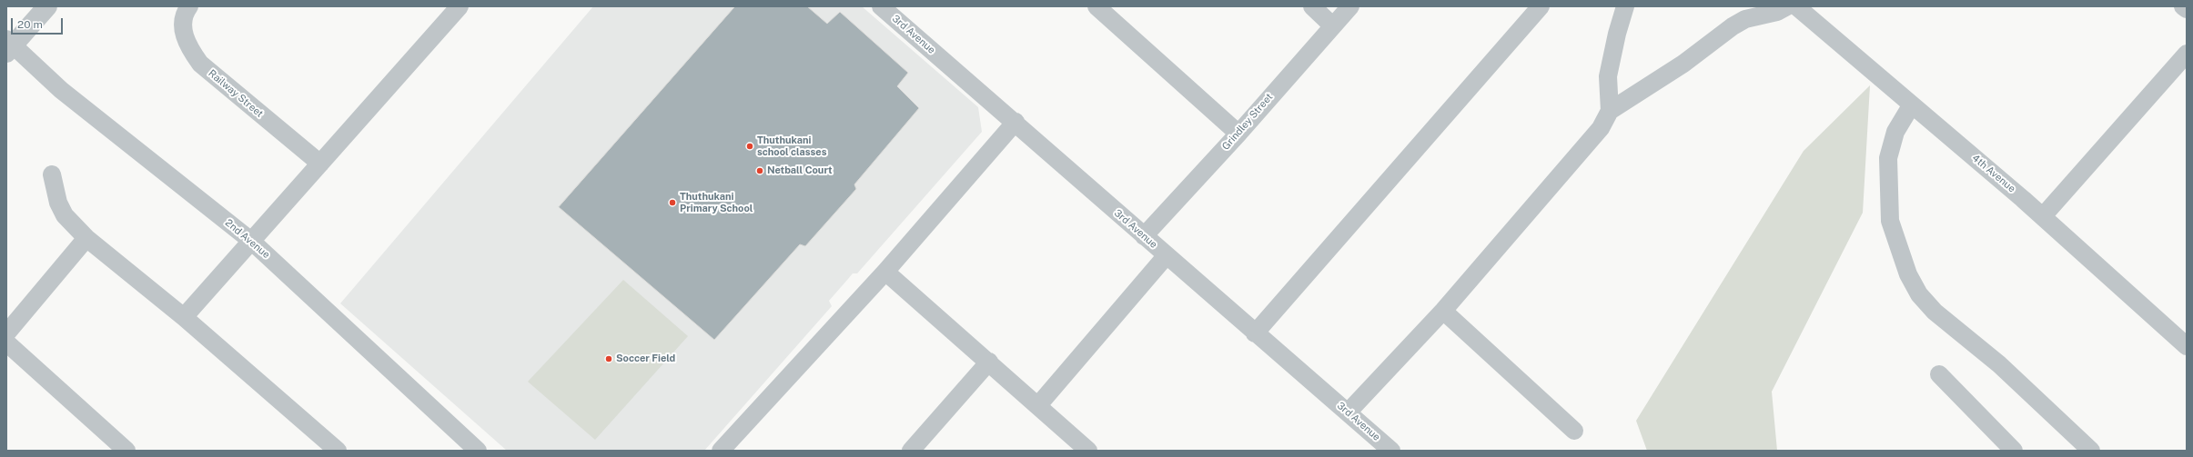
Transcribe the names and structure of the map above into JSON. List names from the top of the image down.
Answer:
{
  "streets": {
    "street": [
      "3rd Avenue",
      "Railway Street",
      "Grindley Street",
      "4th Avenue",
      "2nd Avenue"
    ]
  },
  "crossings": [
    ["3rd Avenue", "Grindley Street"]
  ],
  "places": [
    "Thuthukani school classes",
    "Netball Court",
    "Thuthukani Primary School",
    "Soccer Field"
  ],
  "scale_bar": "20 m"
}
